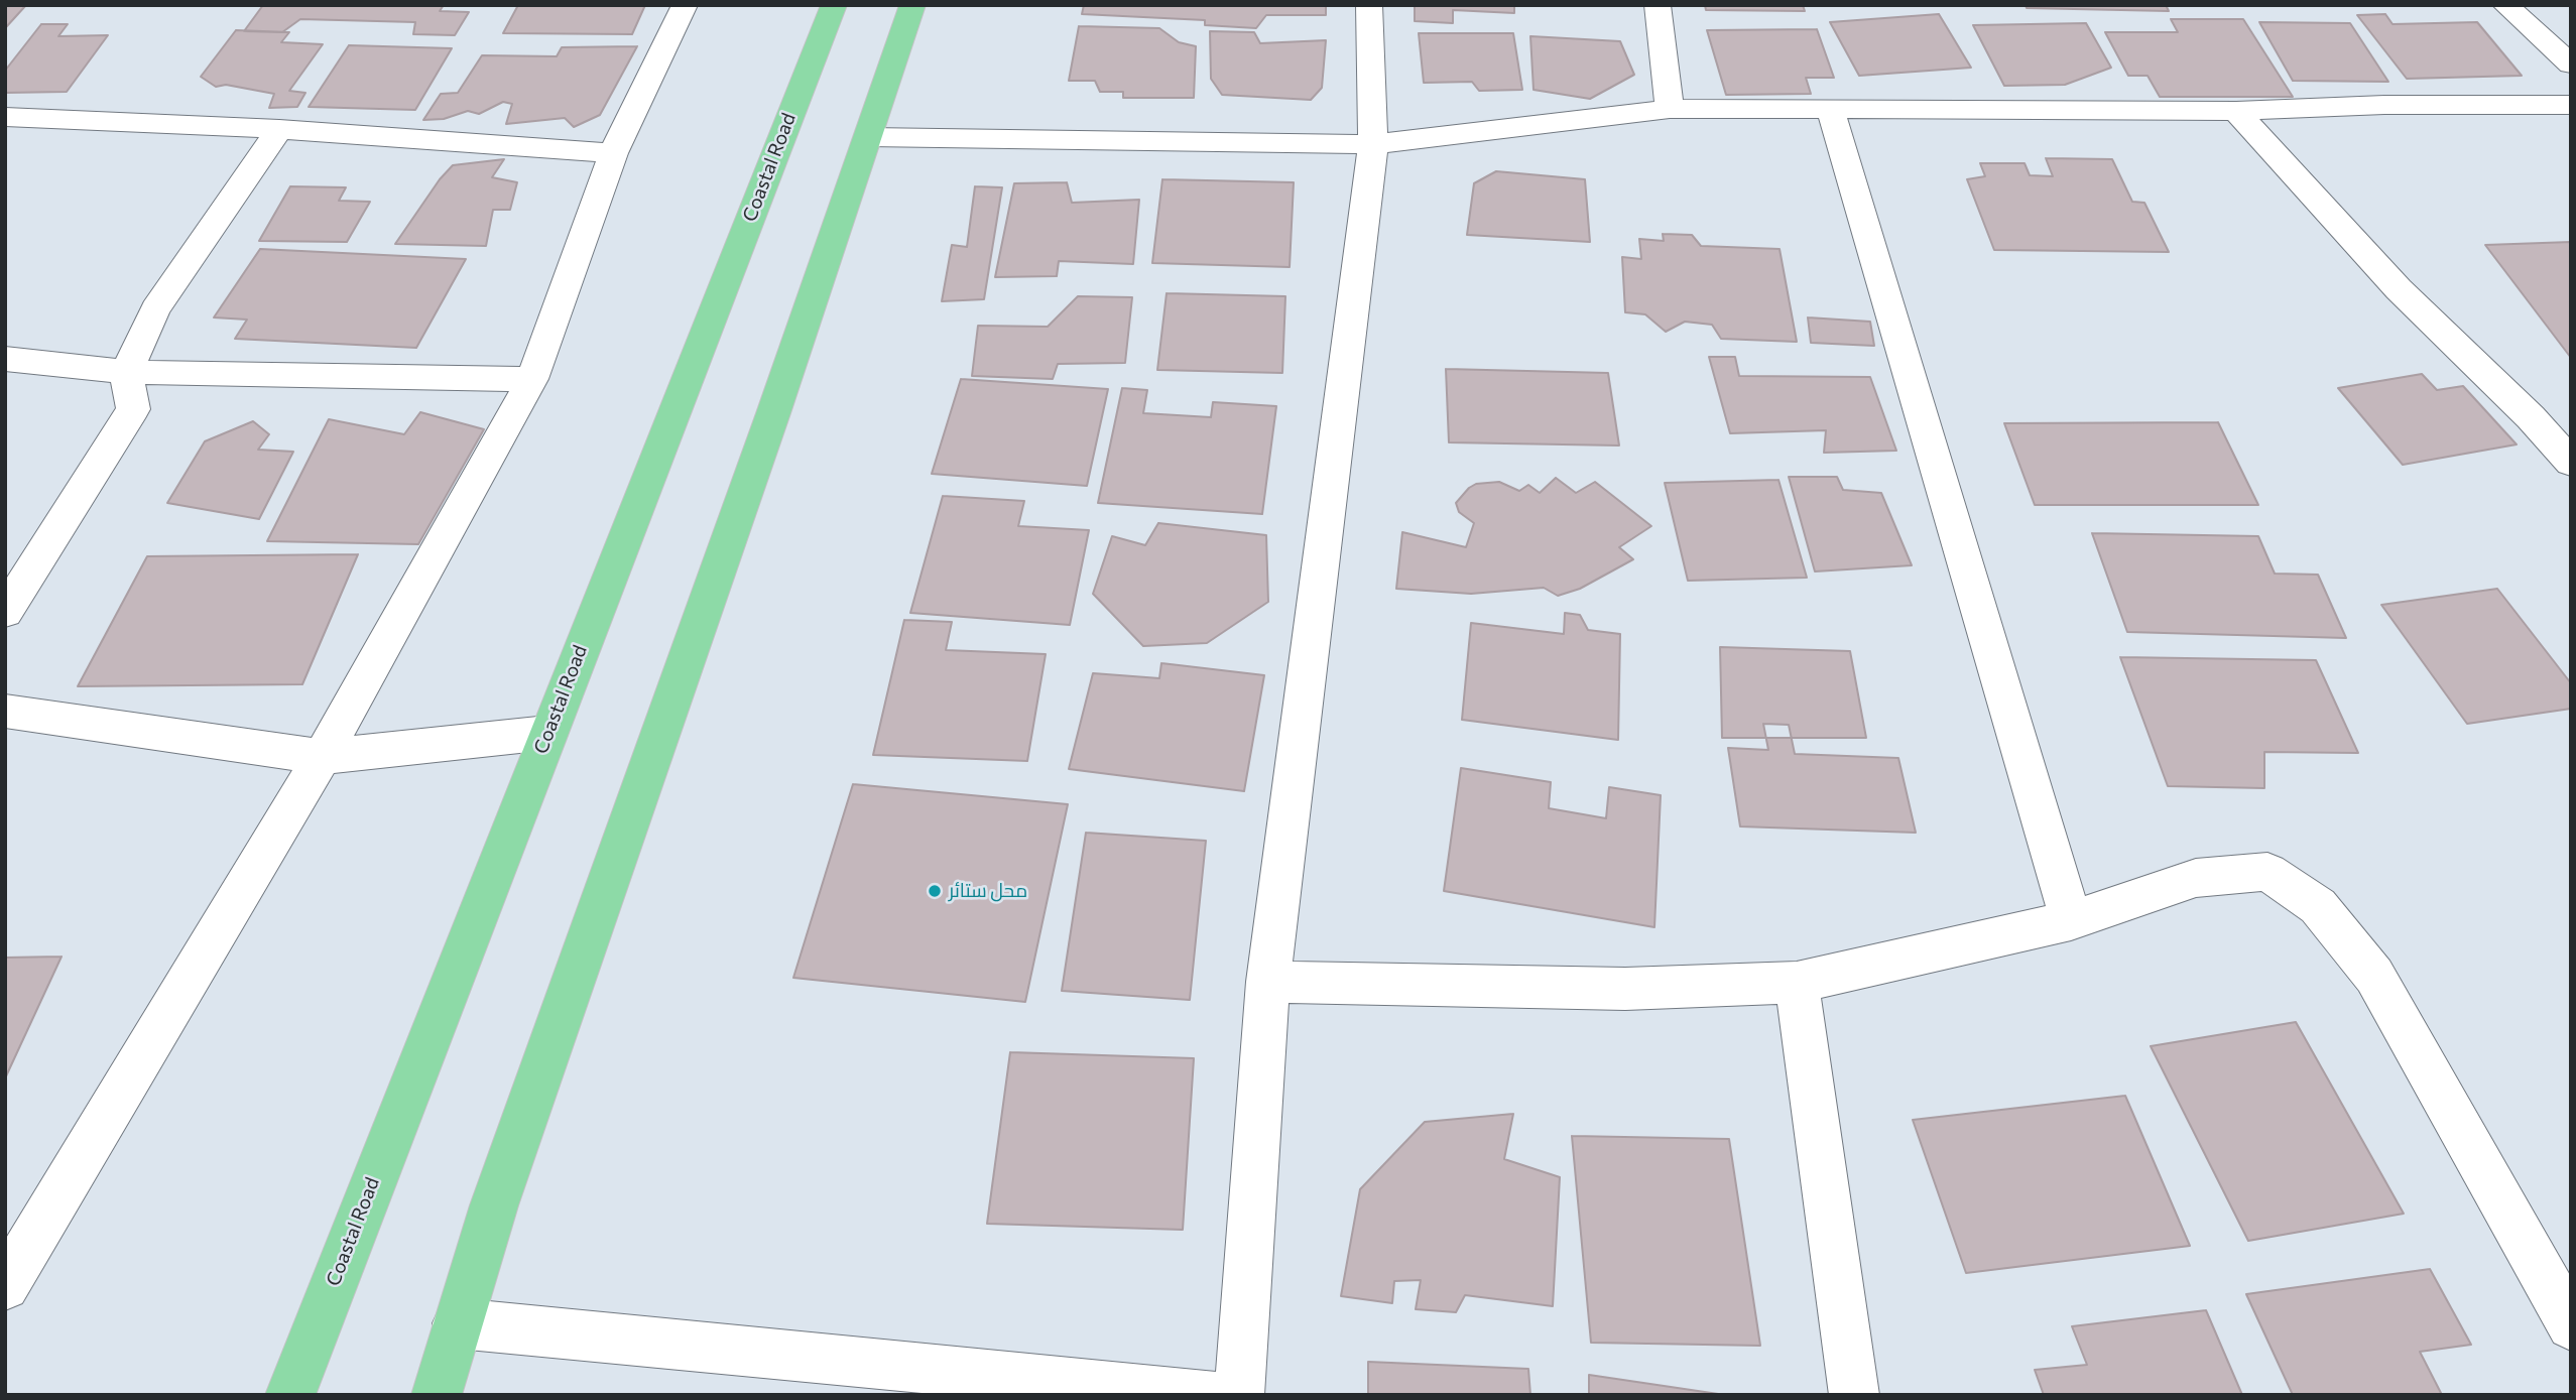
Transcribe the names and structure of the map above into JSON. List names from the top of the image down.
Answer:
{
  "streets": {
    "highway": ["Coastal Road"]
  },
  "places": ["محل ستائر"]
}
